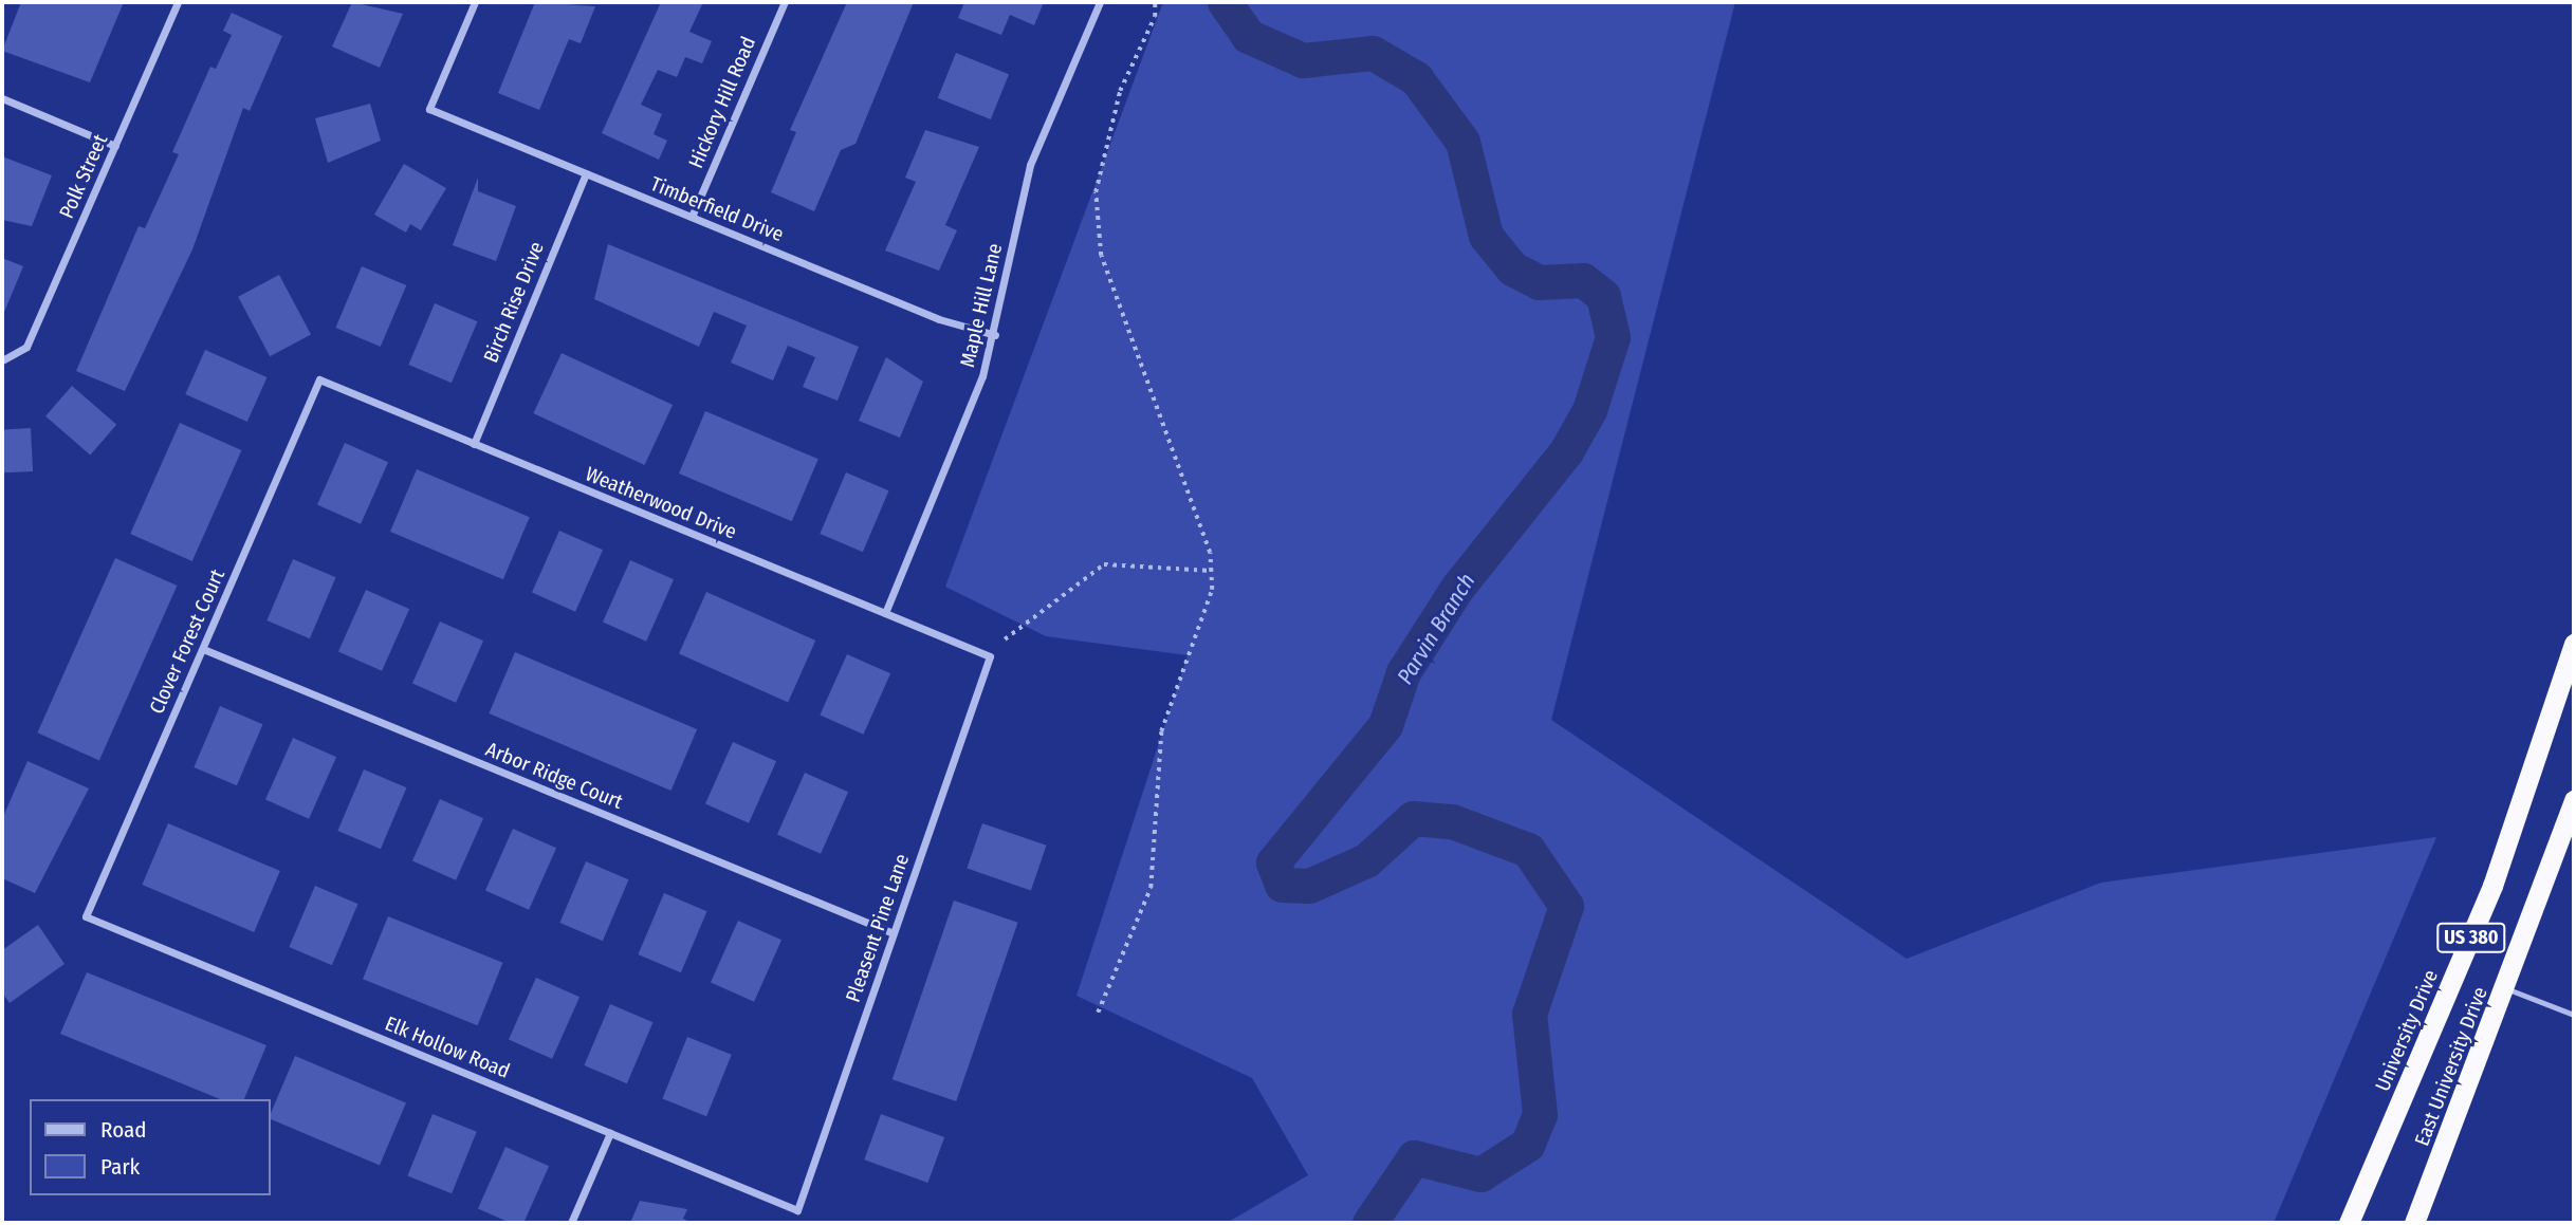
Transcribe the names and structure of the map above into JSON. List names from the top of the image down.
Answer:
{
  "streets": {
    "highway": ["US 380", "University Drive", "East University Drive"],
    "street": [
      "Hickory Hill Road",
      "Polk Street",
      "Timberfield Drive",
      "Birch Rise Drive",
      "Maple Hill Lane",
      "Weatherwood Drive",
      "Clover Forest Court",
      "Arbor Ridge Court",
      "Pleasent Pine Lane",
      "Elk Hollow Road"
    ]
  },
  "crossings": [
    ["Hickory Hill Road", "Timberfield Drive"],
    ["Timberfield Drive", "Birch Rise Drive"],
    ["Timberfield Drive", "Maple Hill Lane"],
    ["Birch Rise Drive", "Weatherwood Drive"],
    ["Maple Hill Lane", "Weatherwood Drive"],
    ["Weatherwood Drive", "Clover Forest Court"],
    ["Weatherwood Drive", "Pleasent Pine Lane"],
    ["Clover Forest Court", "Arbor Ridge Court"],
    ["Clover Forest Court", "Elk Hollow Road"],
    ["Arbor Ridge Court", "Pleasent Pine Lane"],
    ["Pleasent Pine Lane", "Elk Hollow Road"]
  ],
  "water": ["Parvin Branch"],
  "legend": ["Road", "Park"]
}
